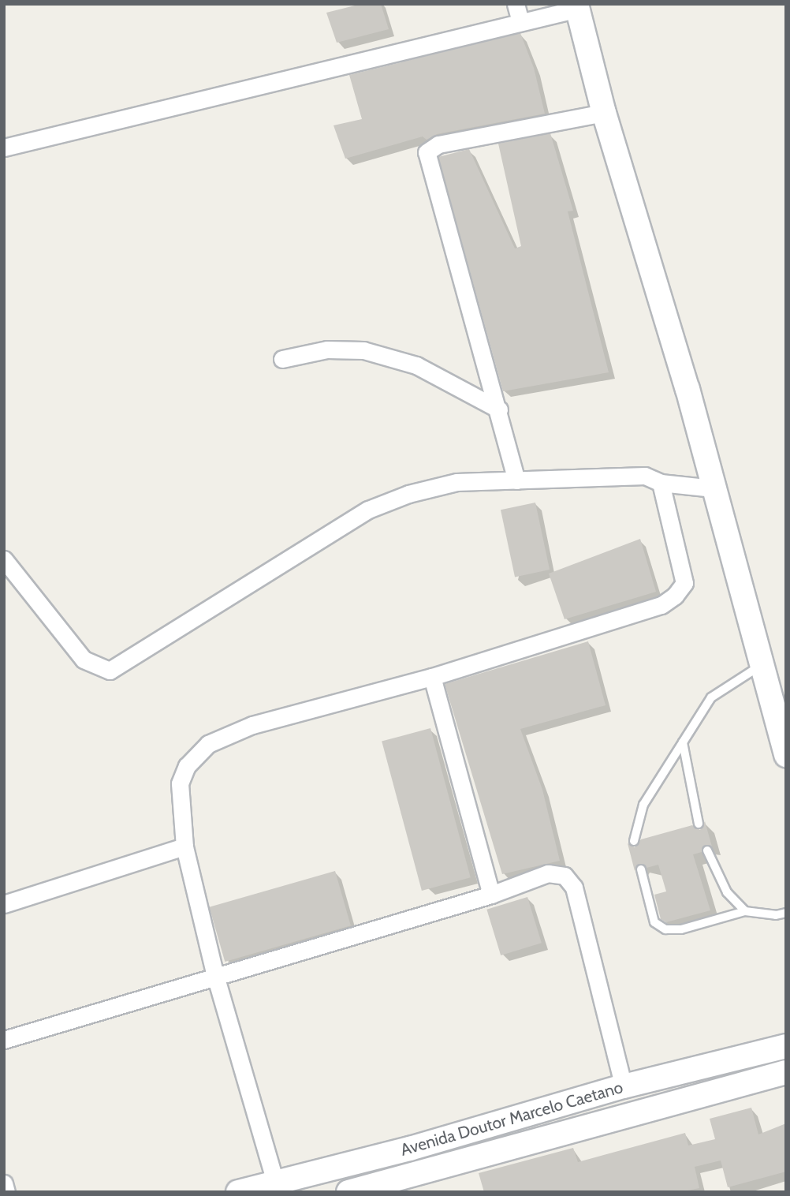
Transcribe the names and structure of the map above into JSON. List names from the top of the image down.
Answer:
{
  "streets": {
    "street": ["Avenida Doutor Marcelo Caetano"]
  }
}
